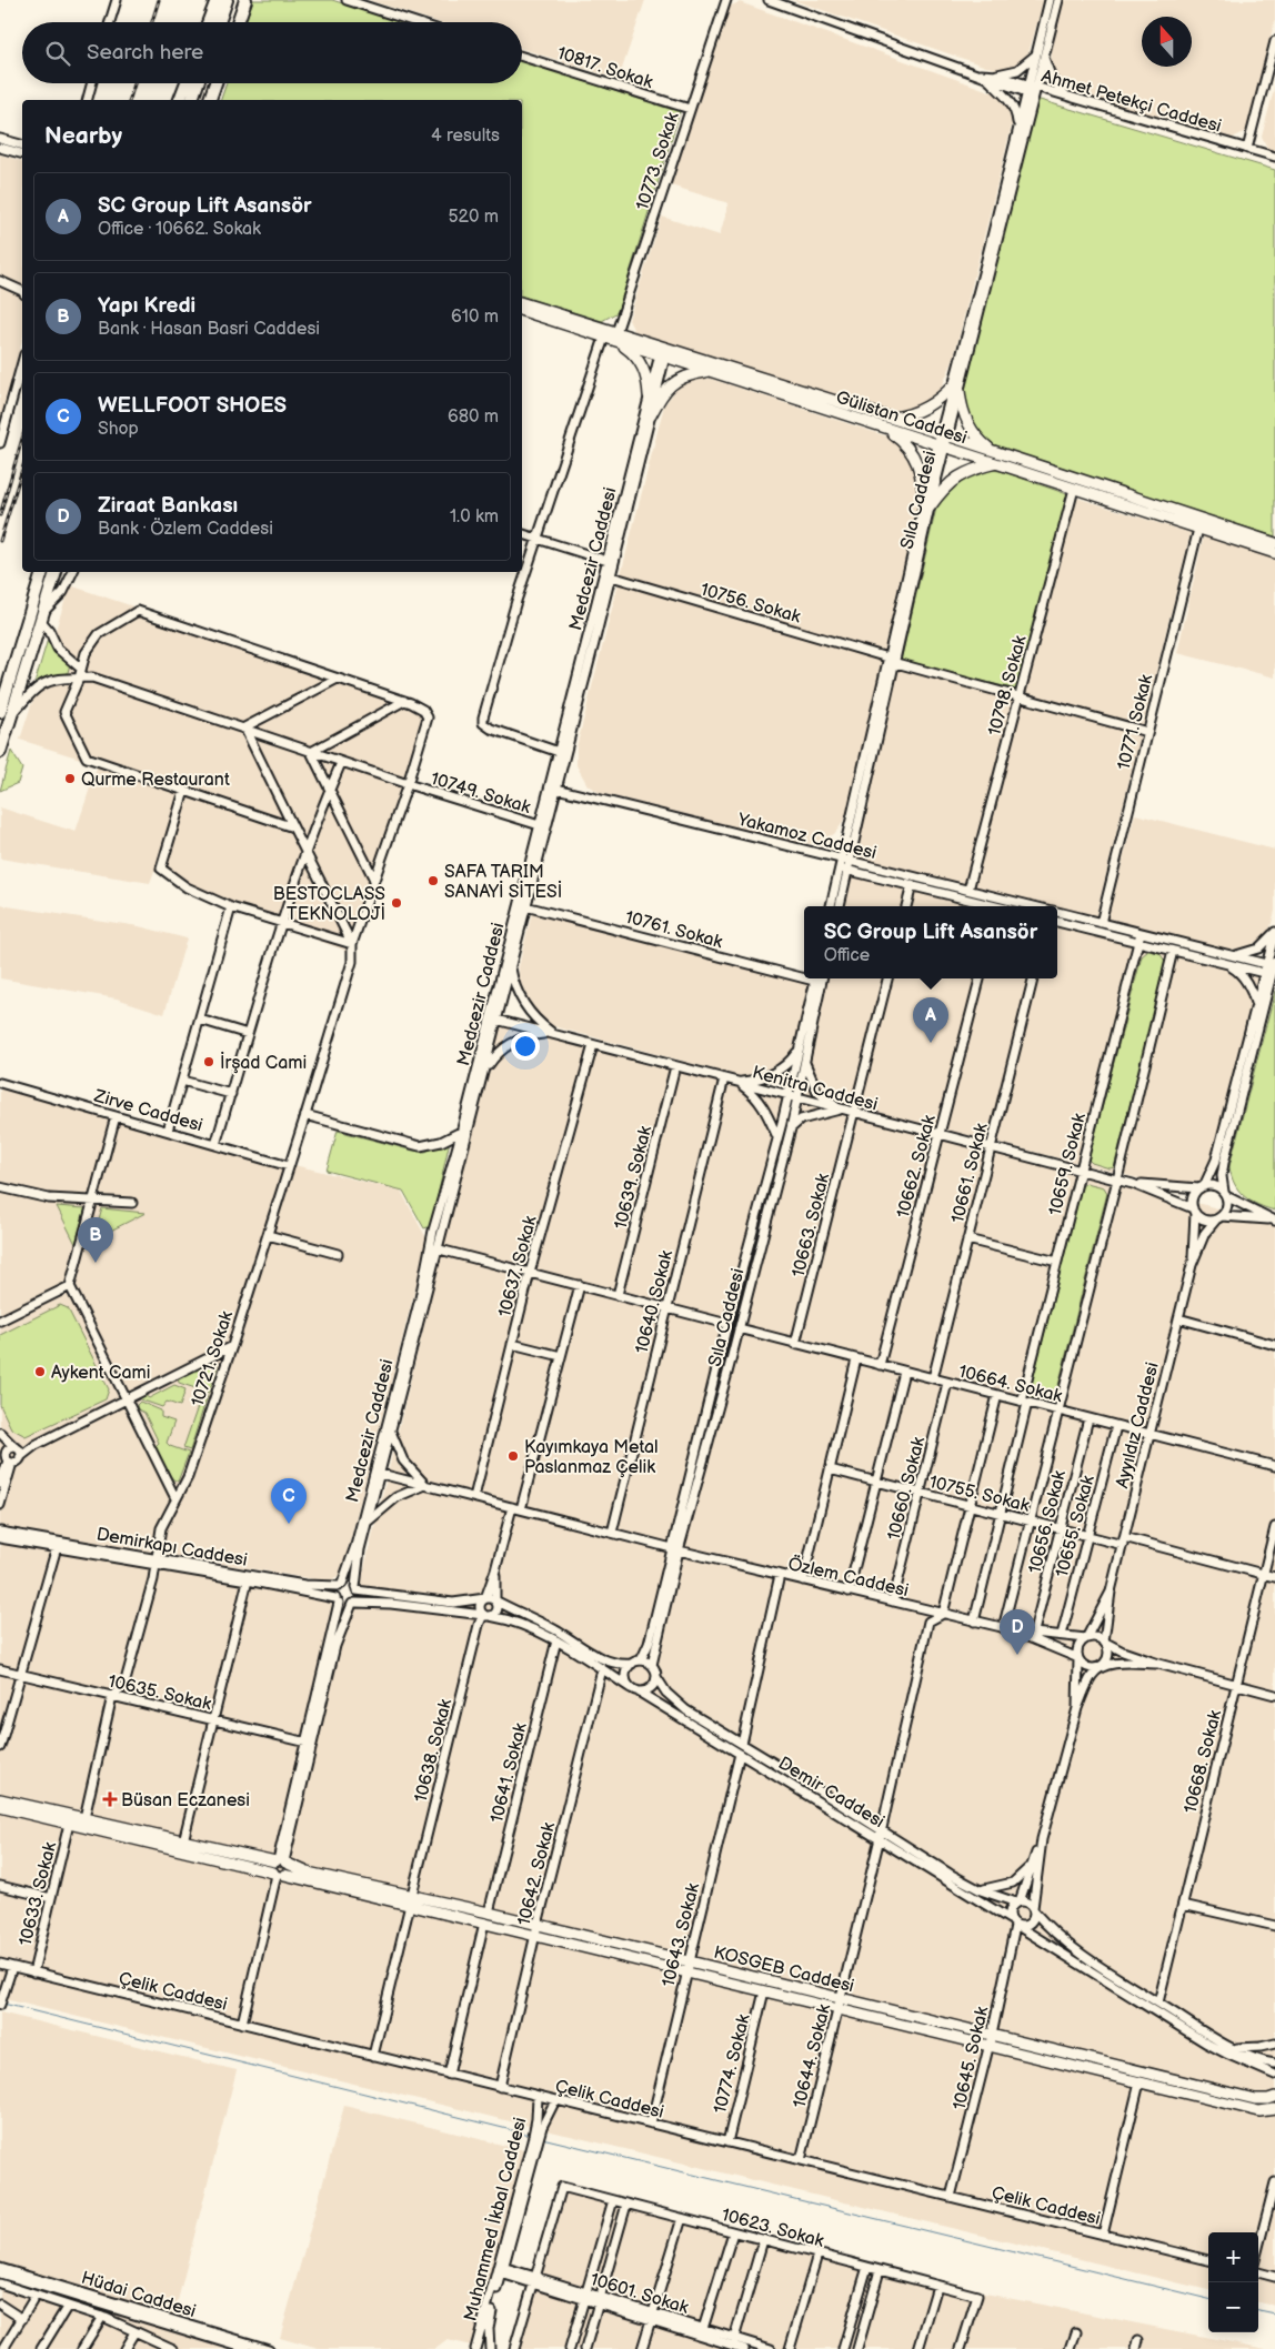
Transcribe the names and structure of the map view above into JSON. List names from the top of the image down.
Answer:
{
  "streets": {
    "main road": ["Gülistan Caddesi", "KOSGEB Caddesi"],
    "street": [
      "10817. Sokak",
      "Ahmet Petekçi Caddesi",
      "10773. Sokak",
      "Sıla Caddesi",
      "Medcezir Caddesi",
      "10756. Sokak",
      "10798. Sokak",
      "10771. Sokak",
      "10749. Sokak",
      "Yakamoz Caddesi",
      "10761. Sokak",
      "Kenitra Caddesi",
      "Zirve Caddesi",
      "10659. Sokak",
      "10662. Sokak",
      "10661. Sokak",
      "10639. Sokak",
      "10663. Sokak",
      "10637. Sokak",
      "10640. Sokak",
      "10721. Sokak",
      "10664. Sokak",
      "Ayyıldız Caddesi",
      "10660. Sokak",
      "10755. Sokak",
      "10656. Sokak",
      "10655. Sokak",
      "Demirkapı Caddesi",
      "Özlem Caddesi",
      "10635. Sokak",
      "10638. Sokak",
      "10668. Sokak",
      "10641. Sokak",
      "Demir Caddesi",
      "10642. Sokak",
      "10633. Sokak",
      "10643. Sokak",
      "Çelik Caddesi",
      "10644. Sokak",
      "10645. Sokak",
      "10774. Sokak",
      "Muhammed İkbal Caddesi",
      "10623. Sokak",
      "10601. Sokak",
      "Hüdai Caddesi"
    ]
  },
  "crossings": [
    ["10817. Sokak", "10773. Sokak"],
    ["Ahmet Petekçi Caddesi", "Sıla Caddesi"],
    ["10773. Sokak", "Gülistan Caddesi"],
    ["Gülistan Caddesi", "Sıla Caddesi"],
    ["Gülistan Caddesi", "Medcezir Caddesi"],
    ["Gülistan Caddesi", "10798. Sokak"],
    ["Gülistan Caddesi", "10771. Sokak"],
    ["Sıla Caddesi", "Yakamoz Caddesi"],
    ["Sıla Caddesi", "Kenitra Caddesi"],
    ["Sıla Caddesi", "10664. Sokak"],
    ["Sıla Caddesi", "Özlem Caddesi"],
    ["Sıla Caddesi", "Demir Caddesi"],
    ["Medcezir Caddesi", "10756. Sokak"],
    ["Medcezir Caddesi", "10749. Sokak"],
    ["Medcezir Caddesi", "Yakamoz Caddesi"],
    ["Medcezir Caddesi", "10761. Sokak"],
    ["Medcezir Caddesi", "Kenitra Caddesi"],
    ["Medcezir Caddesi", "Demirkapı Caddesi"],
    ["Medcezir Caddesi", "Özlem Caddesi"],
    ["10798. Sokak", "Yakamoz Caddesi"],
    ["10771. Sokak", "Yakamoz Caddesi"],
    ["10749. Sokak", "10721. Sokak"],
    ["Yakamoz Caddesi", "10659. Sokak"],
    ["Kenitra Caddesi", "10659. Sokak"],
    ["Kenitra Caddesi", "10662. Sokak"],
    ["Kenitra Caddesi", "10661. Sokak"],
    ["Kenitra Caddesi", "10639. Sokak"],
    ["Kenitra Caddesi", "10663. Sokak"],
    ["Kenitra Caddesi", "10637. Sokak"],
    ["Kenitra Caddesi", "10640. Sokak"],
    ["Zirve Caddesi", "10721. Sokak"],
    ["10659. Sokak", "10664. Sokak"],
    ["10659. Sokak", "10755. Sokak"],
    ["10659. Sokak", "Özlem Caddesi"],
    ["10662. Sokak", "10664. Sokak"],
    ["10661. Sokak", "10664. Sokak"],
    ["10663. Sokak", "10664. Sokak"],
    ["10637. Sokak", "Özlem Caddesi"],
    ["10640. Sokak", "Özlem Caddesi"],
    ["10721. Sokak", "Demirkapı Caddesi"],
    ["10664. Sokak", "Ayyıldız Caddesi"],
    ["10664. Sokak", "10660. Sokak"],
    ["10664. Sokak", "10656. Sokak"],
    ["10664. Sokak", "10655. Sokak"],
    ["Ayyıldız Caddesi", "10755. Sokak"],
    ["Ayyıldız Caddesi", "Özlem Caddesi"],
    ["10660. Sokak", "10755. Sokak"],
    ["10660. Sokak", "Özlem Caddesi"],
    ["10755. Sokak", "10656. Sokak"],
    ["10755. Sokak", "10655. Sokak"],
    ["10755. Sokak", "10668. Sokak"],
    ["10656. Sokak", "Özlem Caddesi"],
    ["10655. Sokak", "Özlem Caddesi"],
    ["Özlem Caddesi", "10644. Sokak"],
    ["10638. Sokak", "Demir Caddesi"],
    ["10638. Sokak", "KOSGEB Caddesi"],
    ["10638. Sokak", "Çelik Caddesi"],
    ["10641. Sokak", "Demir Caddesi"],
    ["10641. Sokak", "KOSGEB Caddesi"],
    ["10641. Sokak", "Çelik Caddesi"],
    ["Demir Caddesi", "10642. Sokak"],
    ["Demir Caddesi", "10643. Sokak"],
    ["Demir Caddesi", "10644. Sokak"],
    ["Demir Caddesi", "10645. Sokak"],
    ["10642. Sokak", "KOSGEB Caddesi"],
    ["10642. Sokak", "Çelik Caddesi"],
    ["10633. Sokak", "KOSGEB Caddesi"],
    ["10633. Sokak", "Çelik Caddesi"],
    ["10643. Sokak", "KOSGEB Caddesi"],
    ["10643. Sokak", "Çelik Caddesi"],
    ["KOSGEB Caddesi", "10644. Sokak"],
    ["KOSGEB Caddesi", "10645. Sokak"],
    ["KOSGEB Caddesi", "10774. Sokak"],
    ["Çelik Caddesi", "10644. Sokak"],
    ["Çelik Caddesi", "10645. Sokak"],
    ["Çelik Caddesi", "10774. Sokak"],
    ["Çelik Caddesi", "Muhammed İkbal Caddesi"],
    ["Muhammed İkbal Caddesi", "10601. Sokak"],
    ["10623. Sokak", "10601. Sokak"]
  ],
  "places": {
    "other": [
      "Qurme Restaurant",
      "SAFA TARIM SANAYİ SİTESİ",
      "BESTOCLASS TEKNOLOJİ",
      "İrşad Cami",
      "Aykent Cami",
      "Kayımkaya Metal Paslanmaz Çelik"
    ],
    "health": ["Büsan Eczanesi"]
  },
  "north": "top",
  "page": {
    "search": "Search here",
    "heading": ["Nearby", "4 results"],
    "list": [
      {
        "mark": "A",
        "name": "SC Group Lift Asansör",
        "note": "Office · 10662. Sokak",
        "value": "520 m"
      },
      {
        "mark": "B",
        "name": "Yapı Kredi",
        "note": "Bank · Hasan Basri Caddesi",
        "value": "610 m"
      },
      {
        "mark": "C",
        "name": "WELLFOOT SHOES",
        "note": "Shop",
        "value": "680 m"
      },
      {
        "mark": "D",
        "name": "Ziraat Bankası",
        "note": "Bank · Özlem Caddesi",
        "value": "1.0 km"
      }
    ],
    "popup": ["SC Group Lift Asansör", "Office"],
    "pins": [
      "A",
      "B",
      "C",
      "D"
    ],
    "map_buttons": ["+", "−"]
  }
}
